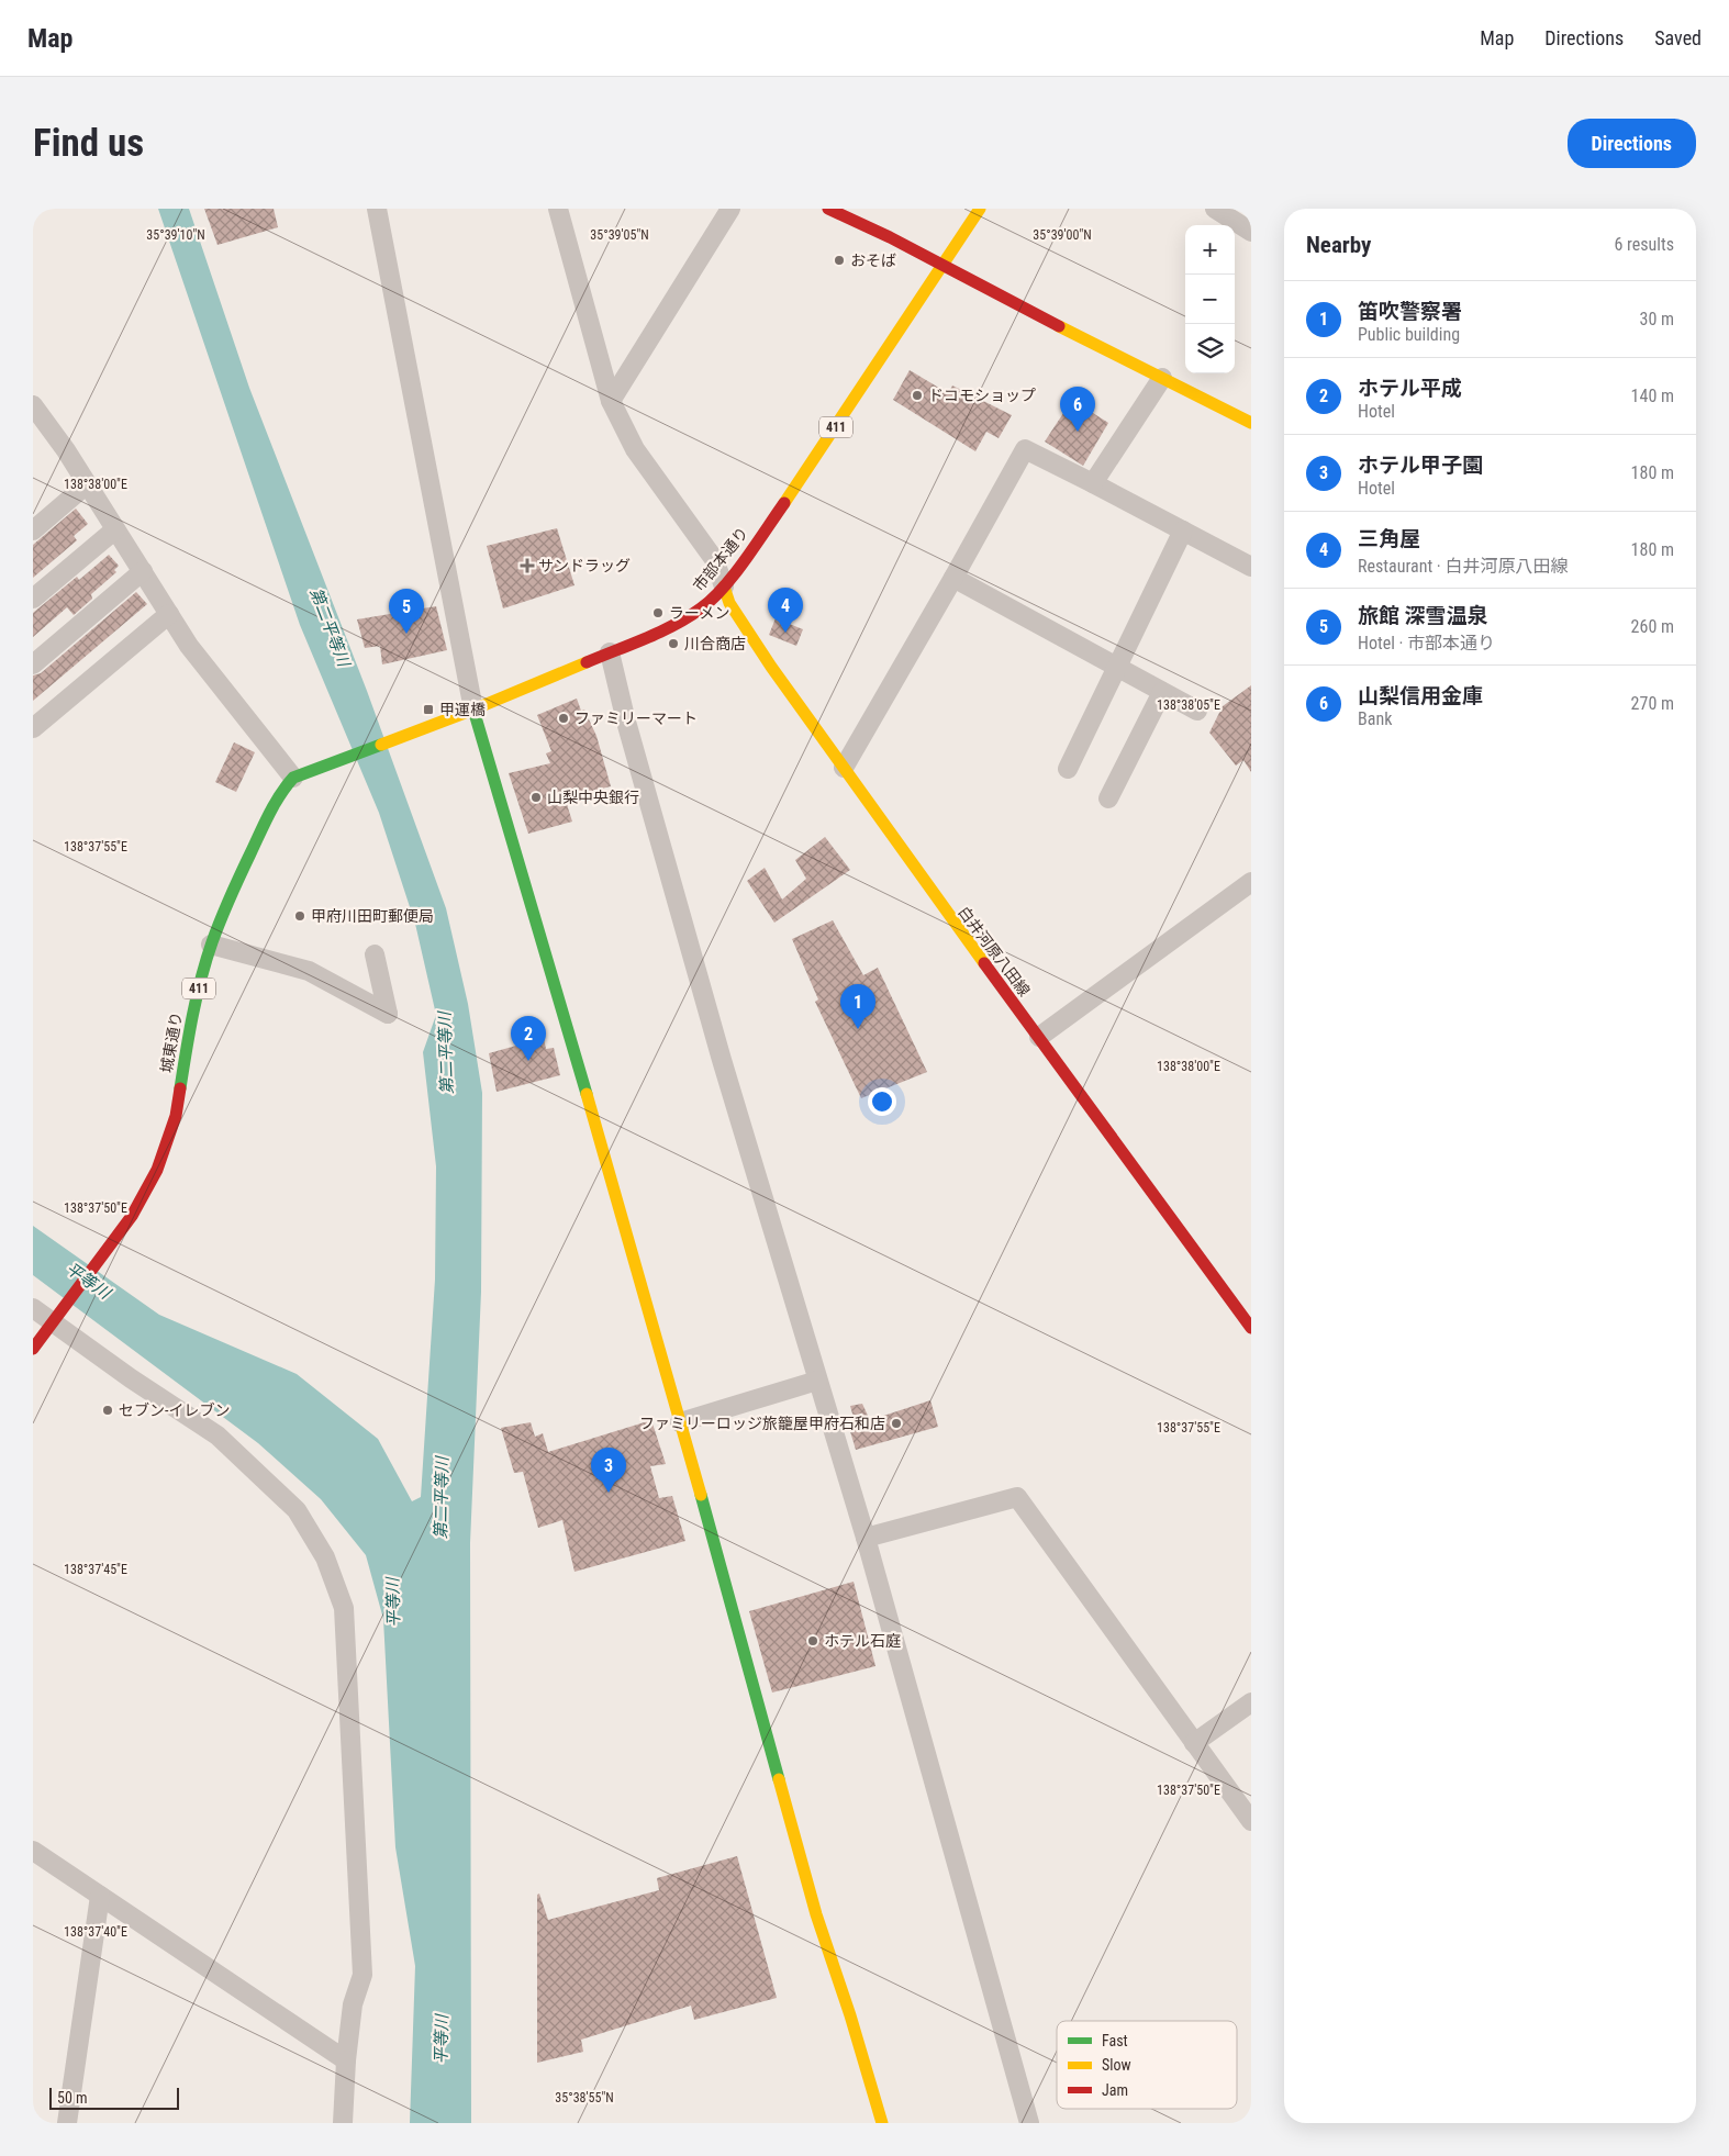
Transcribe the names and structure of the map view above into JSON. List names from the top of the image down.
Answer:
{
  "streets": {
    "main road": [
      "411",
      "市部本通り",
      "白井河原八田線",
      "城東通り"
    ]
  },
  "crossings": [
    ["市部本通り", "白井河原八田線"],
    ["市部本通り", "城東通り"]
  ],
  "water": ["第二平等川", "平等川"],
  "places": {
    "other": [
      "おそば",
      "ドコモショップ",
      "ラーメン",
      "川合商店",
      "ファミリーマート",
      "山梨中央銀行",
      "甲府川田町郵便局",
      "セブン-イレブン",
      "ファミリーロッジ旅籠屋甲府石和店",
      "ホテル石庭"
    ],
    "health": ["サンドラッグ"],
    "transit": ["甲運橋"]
  },
  "legend": ["Fast", "Slow", "Jam"],
  "scale_bar": "50 m",
  "page": {
    "header": "Map",
    "nav": ["Map", "Directions", "Saved"],
    "buttons": "Directions",
    "title": "Find us",
    "heading": ["Nearby", "6 results"],
    "map_buttons": ["+", "−"],
    "list": [
      {
        "mark": "1",
        "name": "笛吹警察署",
        "note": "Public building",
        "value": "30 m"
      },
      {
        "mark": "2",
        "name": "ホテル平成",
        "note": "Hotel",
        "value": "140 m"
      },
      {
        "mark": "3",
        "name": "ホテル甲子園",
        "note": "Hotel",
        "value": "180 m"
      },
      {
        "mark": "4",
        "name": "三角屋",
        "note": "Restaurant · 白井河原八田線",
        "value": "180 m"
      },
      {
        "mark": "5",
        "name": "旅館 深雪温泉",
        "note": "Hotel · 市部本通り",
        "value": "260 m"
      },
      {
        "mark": "6",
        "name": "山梨信用金庫",
        "note": "Bank",
        "value": "270 m"
      }
    ],
    "pins": [
      "6",
      "4",
      "5",
      "1",
      "2",
      "3"
    ],
    "scale": "50 m"
  },
  "coordinates": [
    "35°39'10\"N",
    "35°39'05\"N",
    "35°39'00\"N",
    "138°38'00\"E",
    "138°38'05\"E",
    "138°37'55\"E",
    "138°37'50\"E",
    "138°37'45\"E",
    "138°37'40\"E",
    "35°38'55\"N"
  ]
}
